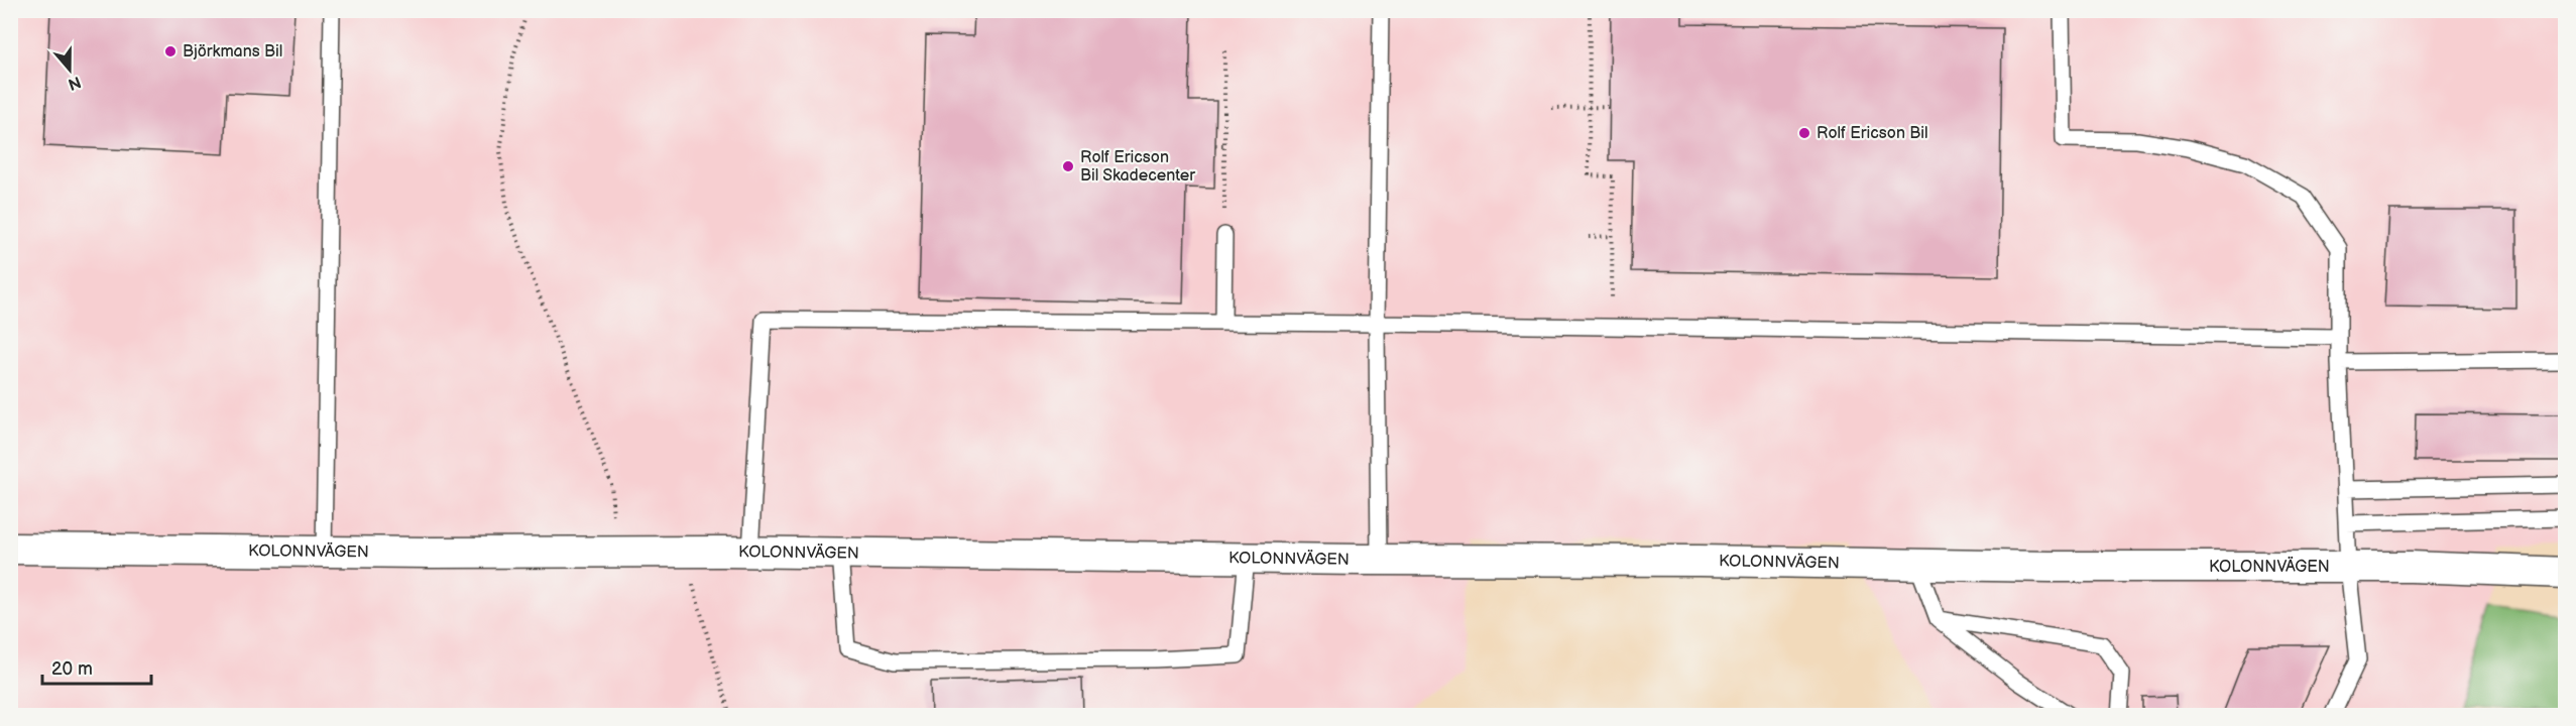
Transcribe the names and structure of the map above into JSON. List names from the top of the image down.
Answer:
{
  "streets": {
    "street": ["KOLONNVÄGEN"]
  },
  "places": ["Björkmans Bil", "Rolf Ericson Bil", "Rolf Ericson Bil Skadecenter"],
  "scale_bar": "20 m",
  "north": "bottom"
}
